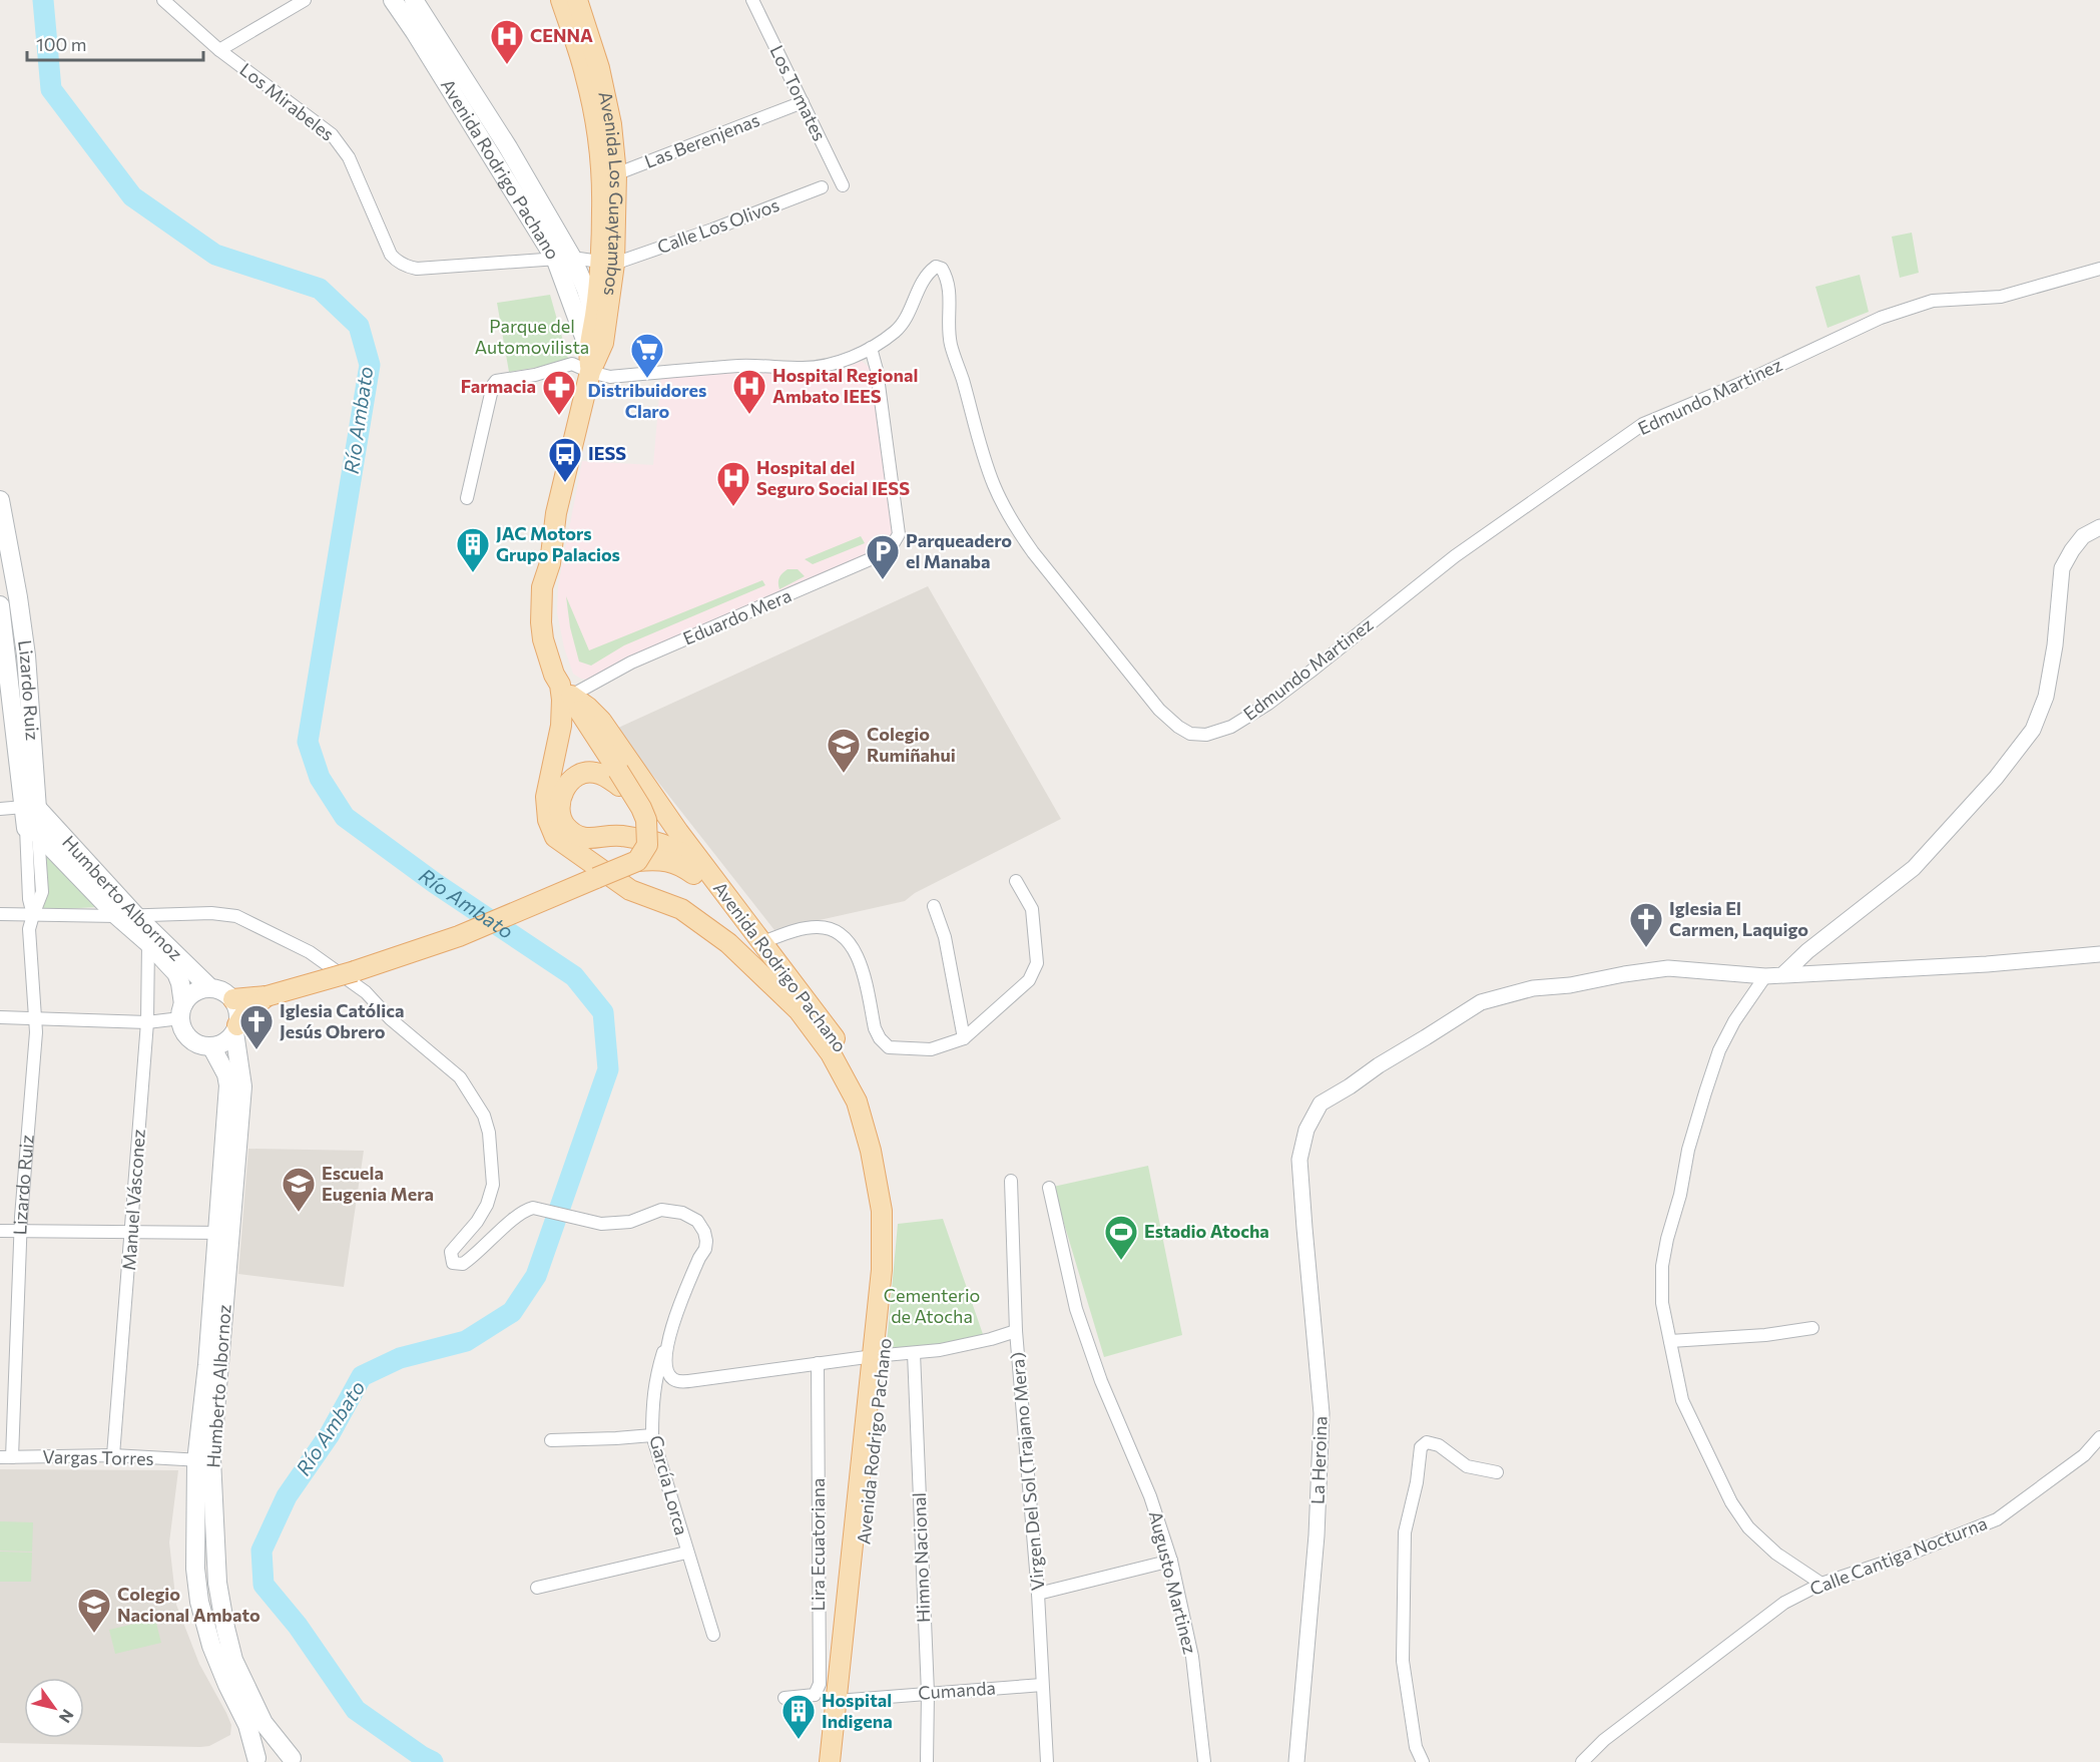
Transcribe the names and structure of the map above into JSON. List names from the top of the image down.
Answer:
{
  "streets": {
    "main road": [
      "Avenida Rodrigo Pachano",
      "Avenida Los Guaytambos",
      "Lizardo Ruiz",
      "Humberto Albornoz"
    ],
    "street": [
      "Los Tomates",
      "Los Mirabeles",
      "Las Berenjenas",
      "Calle Los Olivos",
      "Edmundo Martinez",
      "Eduardo Mera",
      "Manuel Vásconez",
      "Vargas Torres",
      "La Heroina",
      "Virgen Del Sol (Trajano Mera)",
      "García Lorca",
      "Lira Ecuatoriana",
      "Calle Cantiga Nocturna",
      "Himno Nacional",
      "Augusto Martinez",
      "Cumanda"
    ]
  },
  "crossings": [
    ["Los Tomates", "Las Berenjenas"],
    ["Los Mirabeles", "Avenida Rodrigo Pachano"],
    ["Los Mirabeles", "Avenida Los Guaytambos"],
    ["Los Mirabeles", "Calle Los Olivos"],
    ["Las Berenjenas", "Avenida Los Guaytambos"],
    ["Avenida Rodrigo Pachano", "Avenida Los Guaytambos"],
    ["Avenida Rodrigo Pachano", "Eduardo Mera"],
    ["Avenida Rodrigo Pachano", "Cumanda"],
    ["Avenida Los Guaytambos", "Calle Los Olivos"],
    ["Avenida Los Guaytambos", "Edmundo Martinez"],
    ["Edmundo Martinez", "Eduardo Mera"],
    ["Lizardo Ruiz", "Humberto Albornoz"],
    ["Lizardo Ruiz", "Vargas Torres"],
    ["Humberto Albornoz", "Manuel Vásconez"],
    ["Humberto Albornoz", "Vargas Torres"],
    ["Manuel Vásconez", "Vargas Torres"],
    ["Virgen Del Sol (Trajano Mera)", "Cumanda"],
    ["Himno Nacional", "Cumanda"]
  ],
  "water": ["Río Ambato"],
  "parks": ["Parque del Automovilista", "Cementerio de Atocha"],
  "places": {
    "hospital": ["CENNA", "Hospital Regional Ambato IEES", "Hospital del Seguro Social IESS"],
    "supermarket": ["Distribuidores Claro"],
    "pharmacy": ["Farmacia"],
    "bus stop": ["IESS"],
    "building": ["JAC Motors Grupo Palacios", "Hospital Indigena"],
    "parking": ["Parqueadero el Manaba"],
    "school or university": ["Colegio Rumiñahui", "Escuela Eugenia Mera", "Colegio Nacional Ambato"],
    "church": ["Iglesia El Carmen, Laquigo", "Iglesia Católica Jesús Obrero"],
    "sports": ["Estadio Atocha"]
  },
  "scale_bar": "100 m",
  "north": "bottom right"
}
